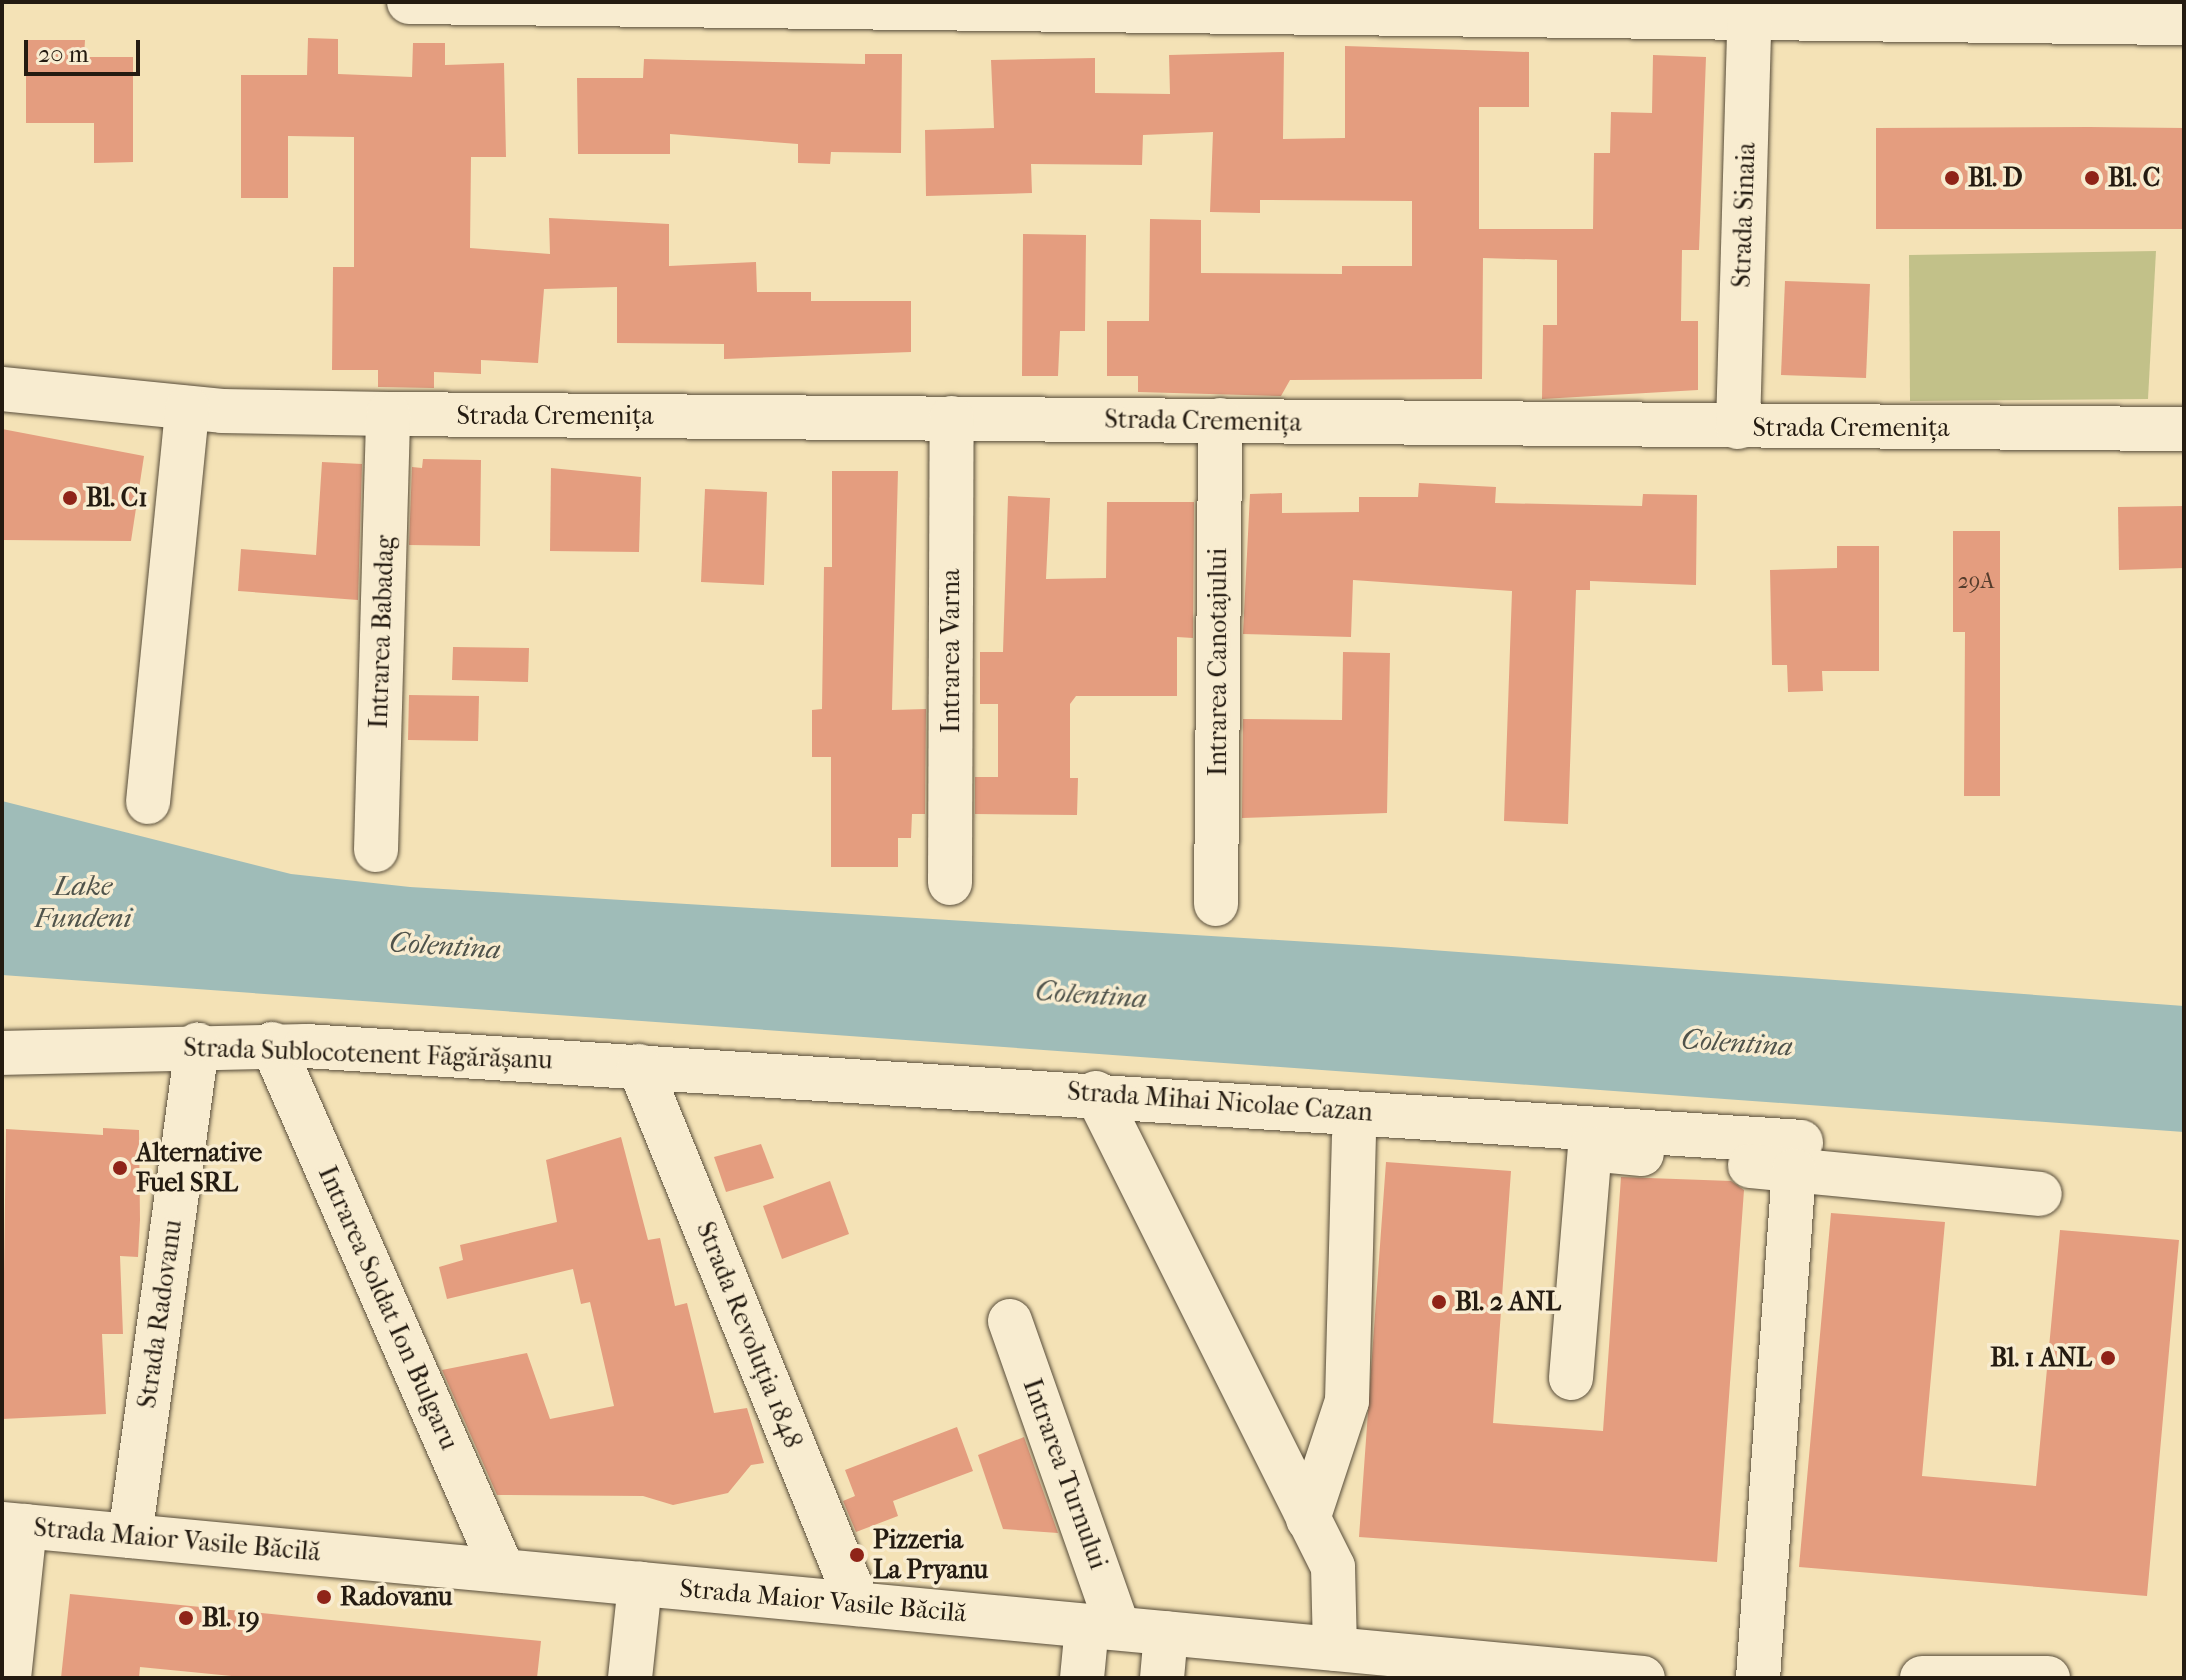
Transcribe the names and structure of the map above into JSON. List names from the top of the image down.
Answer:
{
  "streets": {
    "street": [
      "Strada Sinaia",
      "Strada Cremenița",
      "Intrarea Babadag",
      "Intrarea Varna",
      "Intrarea Canotajului",
      "Strada Sublocotenent Făgărășanu",
      "Strada Mihai Nicolae Cazan",
      "Intrarea Soldat Ion Bulgaru",
      "Strada Radovanu",
      "Strada Revoluția 1848",
      "Intrarea Turnului",
      "Strada Maior Vasile Băcilă"
    ]
  },
  "crossings": [
    ["Strada Sinaia", "Strada Cremenița"],
    ["Strada Cremenița", "Intrarea Babadag"],
    ["Strada Cremenița", "Intrarea Varna"],
    ["Strada Cremenița", "Intrarea Canotajului"],
    ["Strada Sublocotenent Făgărășanu", "Strada Mihai Nicolae Cazan"],
    ["Strada Sublocotenent Făgărășanu", "Intrarea Soldat Ion Bulgaru"],
    ["Strada Sublocotenent Făgărășanu", "Strada Radovanu"],
    ["Strada Sublocotenent Făgărășanu", "Strada Revoluția 1848"],
    ["Strada Mihai Nicolae Cazan", "Strada Revoluția 1848"],
    ["Intrarea Soldat Ion Bulgaru", "Strada Maior Vasile Băcilă"],
    ["Strada Radovanu", "Strada Maior Vasile Băcilă"],
    ["Strada Revoluția 1848", "Strada Maior Vasile Băcilă"],
    ["Intrarea Turnului", "Strada Maior Vasile Băcilă"]
  ],
  "water": ["Lake Fundeni", "Colentina"],
  "places": [
    "Bl. D",
    "Bl. C",
    "Bl. C1",
    "Alternative Fuel SRL",
    "Bl. 2 ANL",
    "Bl. 1 ANL",
    "Pizzeria La Pryanu",
    "Radovanu",
    "Bl. 19"
  ],
  "house_numbers": ["29A"],
  "scale_bar": "20 m"
}
